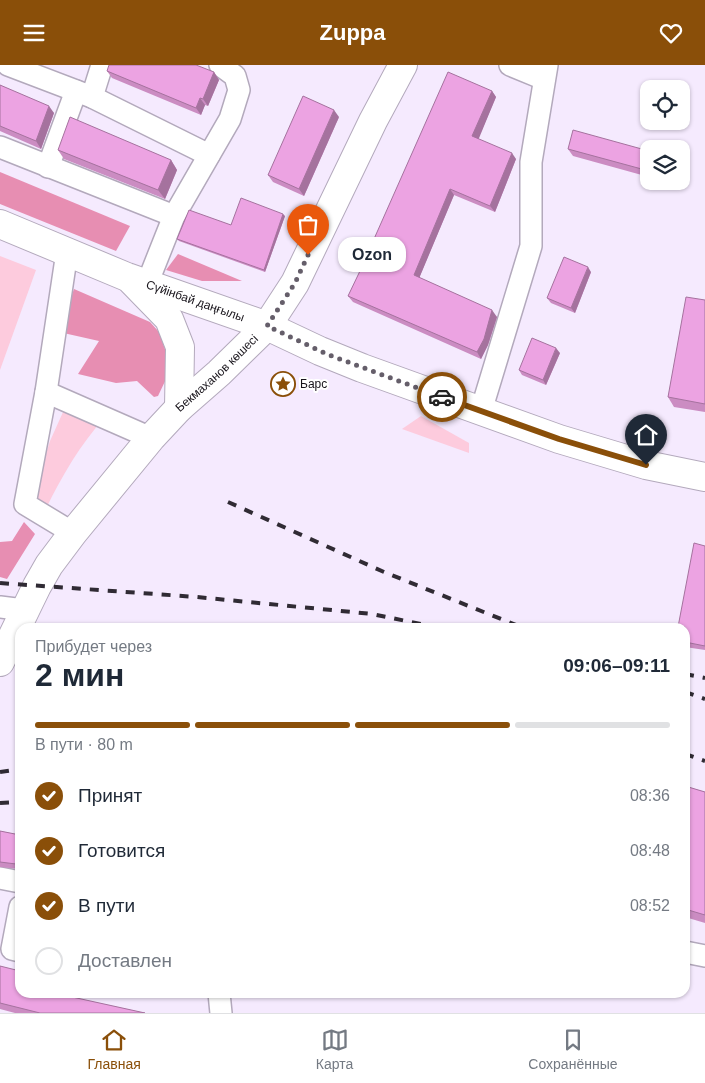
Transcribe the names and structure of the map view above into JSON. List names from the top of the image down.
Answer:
{
  "streets": {
    "main road": ["Сүйінбай даңғылы", "Бекмаханов көшесі"]
  },
  "crossings": [
    ["Сүйінбай даңғылы", "Бекмаханов көшесі"]
  ],
  "places": {
    "other": ["Ozon"],
    "place": ["Барс"]
  },
  "page": {
    "header": "Zuppa",
    "bubble": "Ozon",
    "heading": ["2 мин", "Прибудет через", "09:06–09:11"],
    "bar": "В пути · 80 m",
    "list": [
      ["Принят", "08:36"],
      ["Готовится", "08:48"],
      ["В пути", "08:52"],
      "Доставлен"
    ],
    "tabs": ["Главная", "Карта", "Сохранённые"]
  }
}
